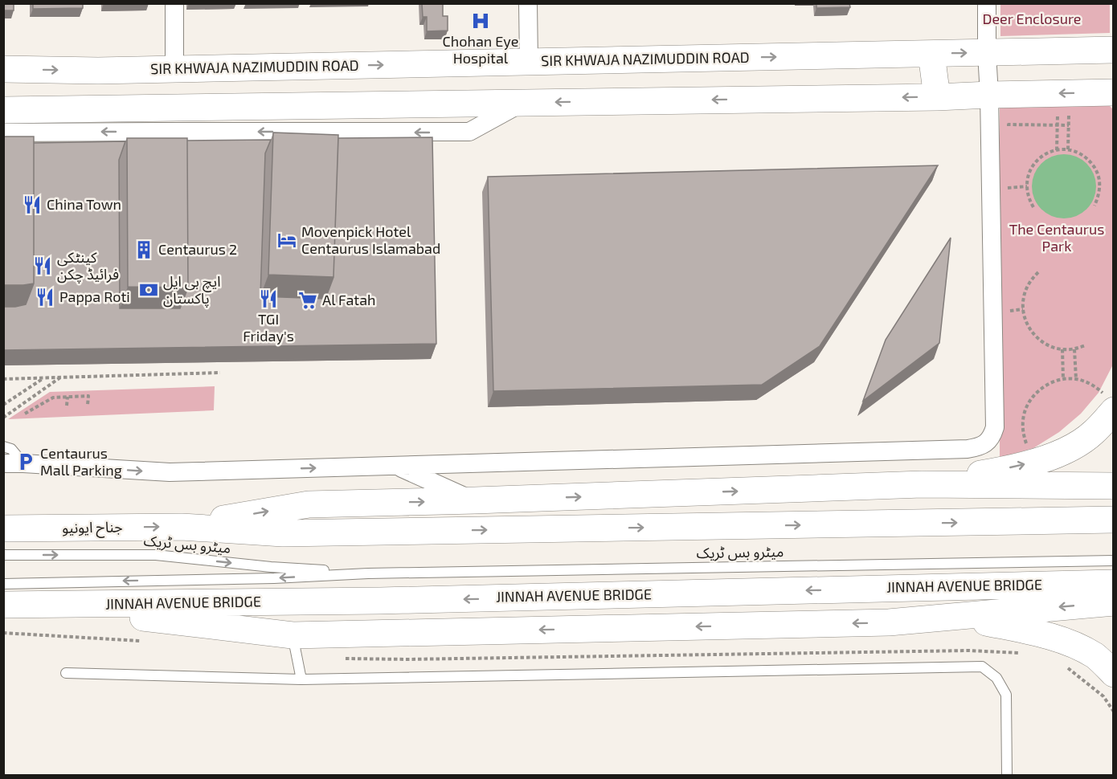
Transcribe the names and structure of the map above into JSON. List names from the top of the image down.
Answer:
{
  "streets": {
    "main road": ["SIR KHWAJA NAZIMUDDIN ROAD", "جناح ایونیو", "JINNAH AVENUE BRIDGE"],
    "lane": ["میٹرو بس ٹریک"]
  },
  "parks": ["Deer Enclosure", "The Centaurus Park"],
  "places": {
    "hospital": ["Chohan Eye Hospital"],
    "restaurant": [
      "China Town",
      "کینٹکی فرائیڈ چکن",
      "Pappa Roti",
      "TGI Friday's"
    ],
    "hotel": ["Movenpick Hotel Centaurus Islamabad"],
    "building": ["Centaurus 2"],
    "bank": ["ایچ بی ایل پاکستان"],
    "supermarket": ["Al Fatah"],
    "parking": ["Centaurus Mall Parking"]
  }
}
